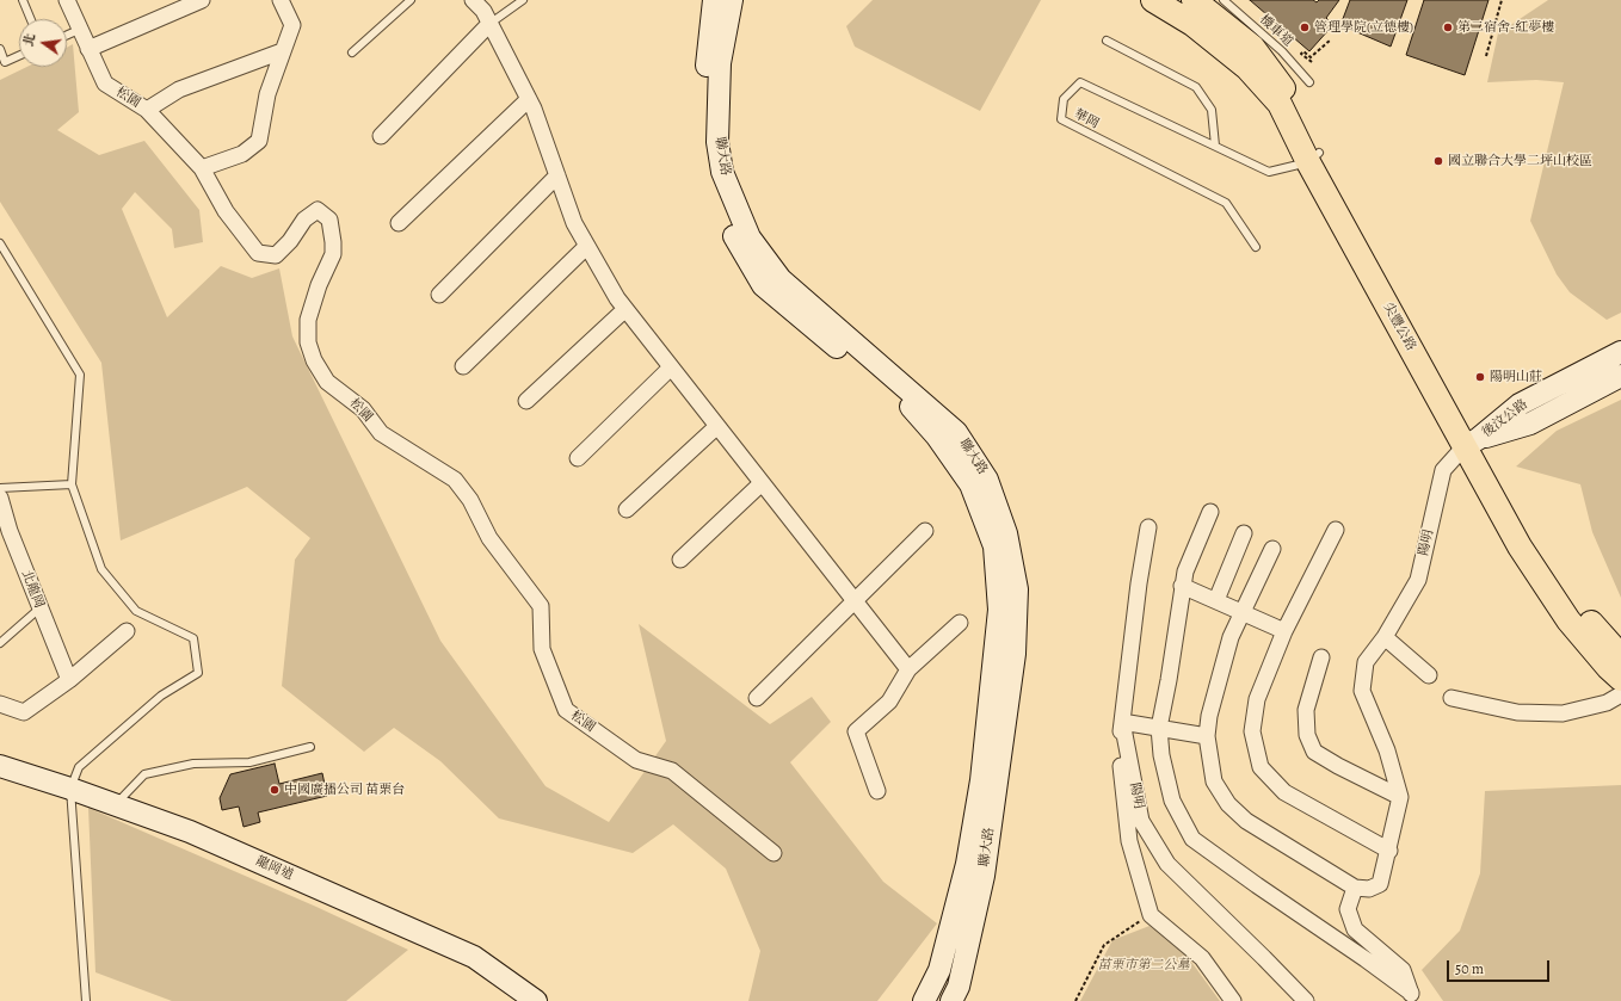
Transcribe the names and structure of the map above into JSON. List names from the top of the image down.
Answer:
{
  "streets": {
    "main road": ["尖豐公路"],
    "street": [
      "松園",
      "聯大路",
      "後汶公路",
      "陽明",
      "北龍岡",
      "龍岡道"
    ],
    "lane": ["機車道", "華岡"]
  },
  "crossings": [
    ["華岡", "尖豐公路"],
    ["尖豐公路", "後汶公路"],
    ["尖豐公路", "陽明"],
    ["後汶公路", "陽明"]
  ],
  "parks": ["苗栗市第二公墓"],
  "places": [
    "管理學院(立德樓)",
    "第二宿舍-紅夢樓",
    "國立聯合大學二坪山校區",
    "陽明山莊",
    "中國廣播公司 苗栗台"
  ],
  "scale_bar": "50 m",
  "north": "left"
}
